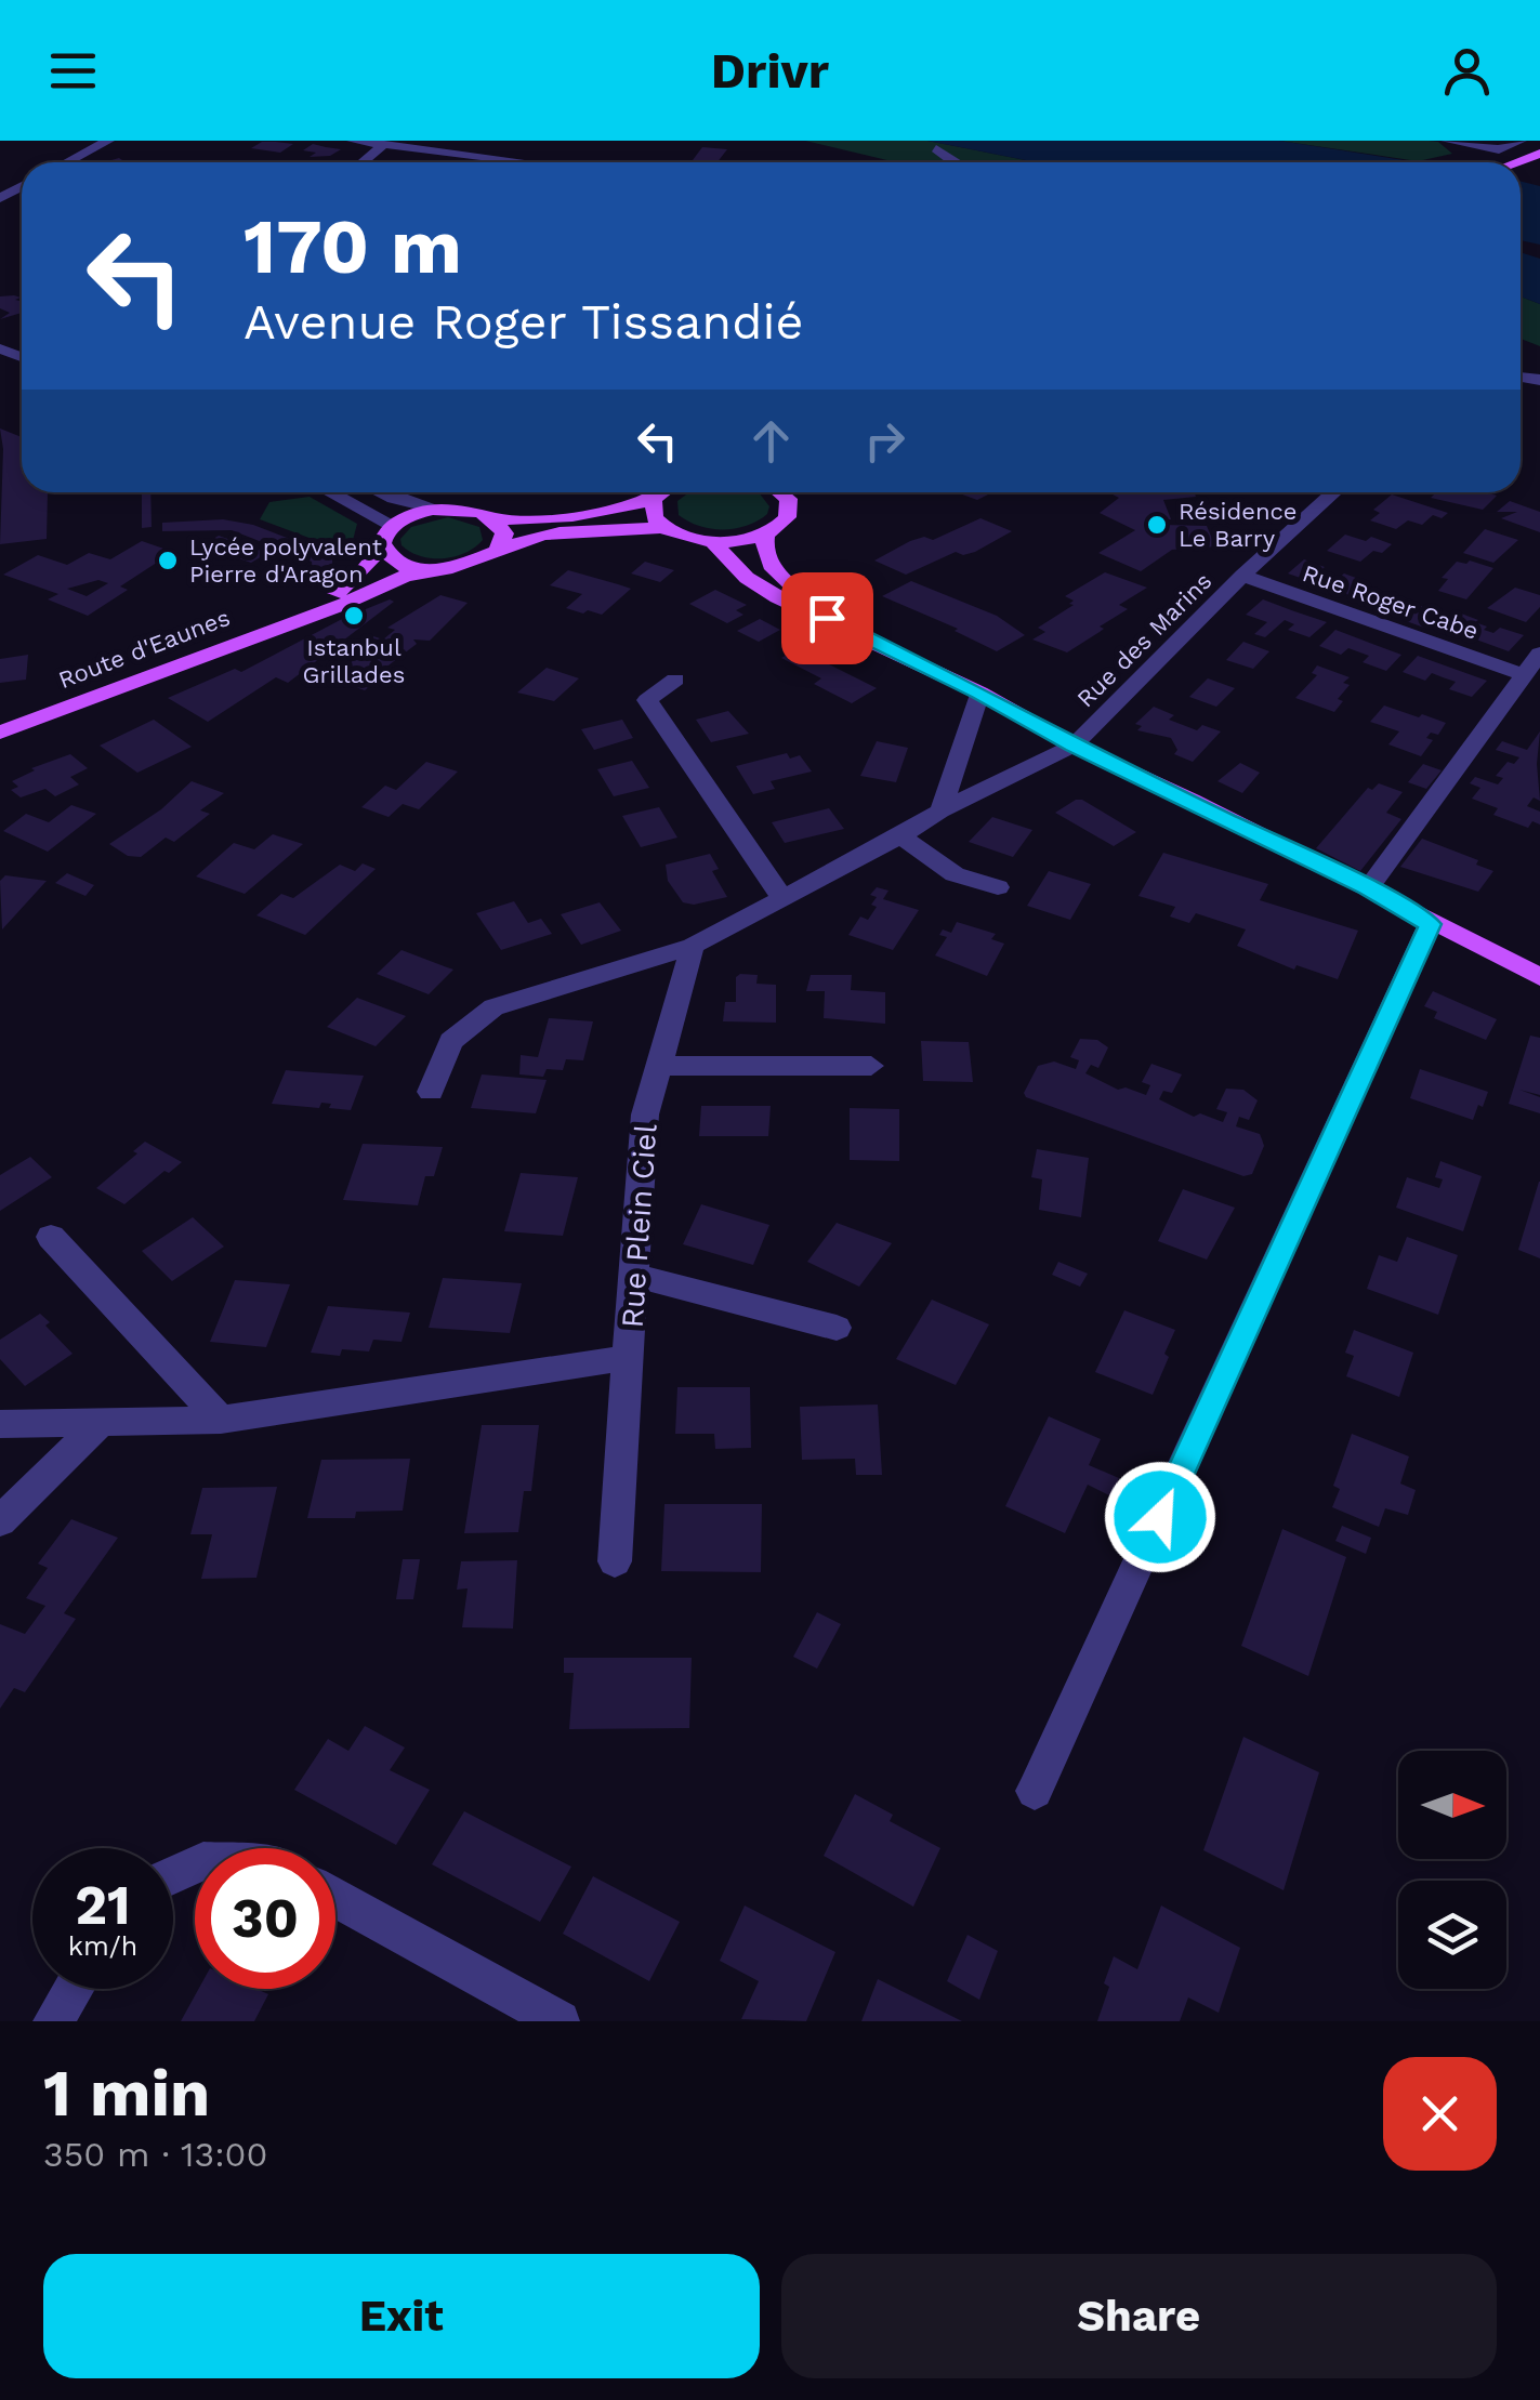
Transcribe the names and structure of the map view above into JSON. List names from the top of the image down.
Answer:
{
  "streets": {
    "main road": ["Route d'Eaunes"],
    "street": ["Rue Roger Cabe", "Rue des Marins", "Rue Plein Ciel"]
  },
  "crossings": [
    ["Rue Roger Cabe", "Rue des Marins"]
  ],
  "places": ["Résidence Le Barry", "Lycée polyvalent Pierre d'Aragon", "Istanbul Grillades"],
  "north": "right",
  "page": {
    "header": "Drivr",
    "turn": ["170 m", "Avenue Roger Tissandié"],
    "speed": "21 km/h",
    "limit": "30",
    "heading": ["1 min", "350 m · 13:00"],
    "buttons": ["Exit", "Share"]
  }
}
